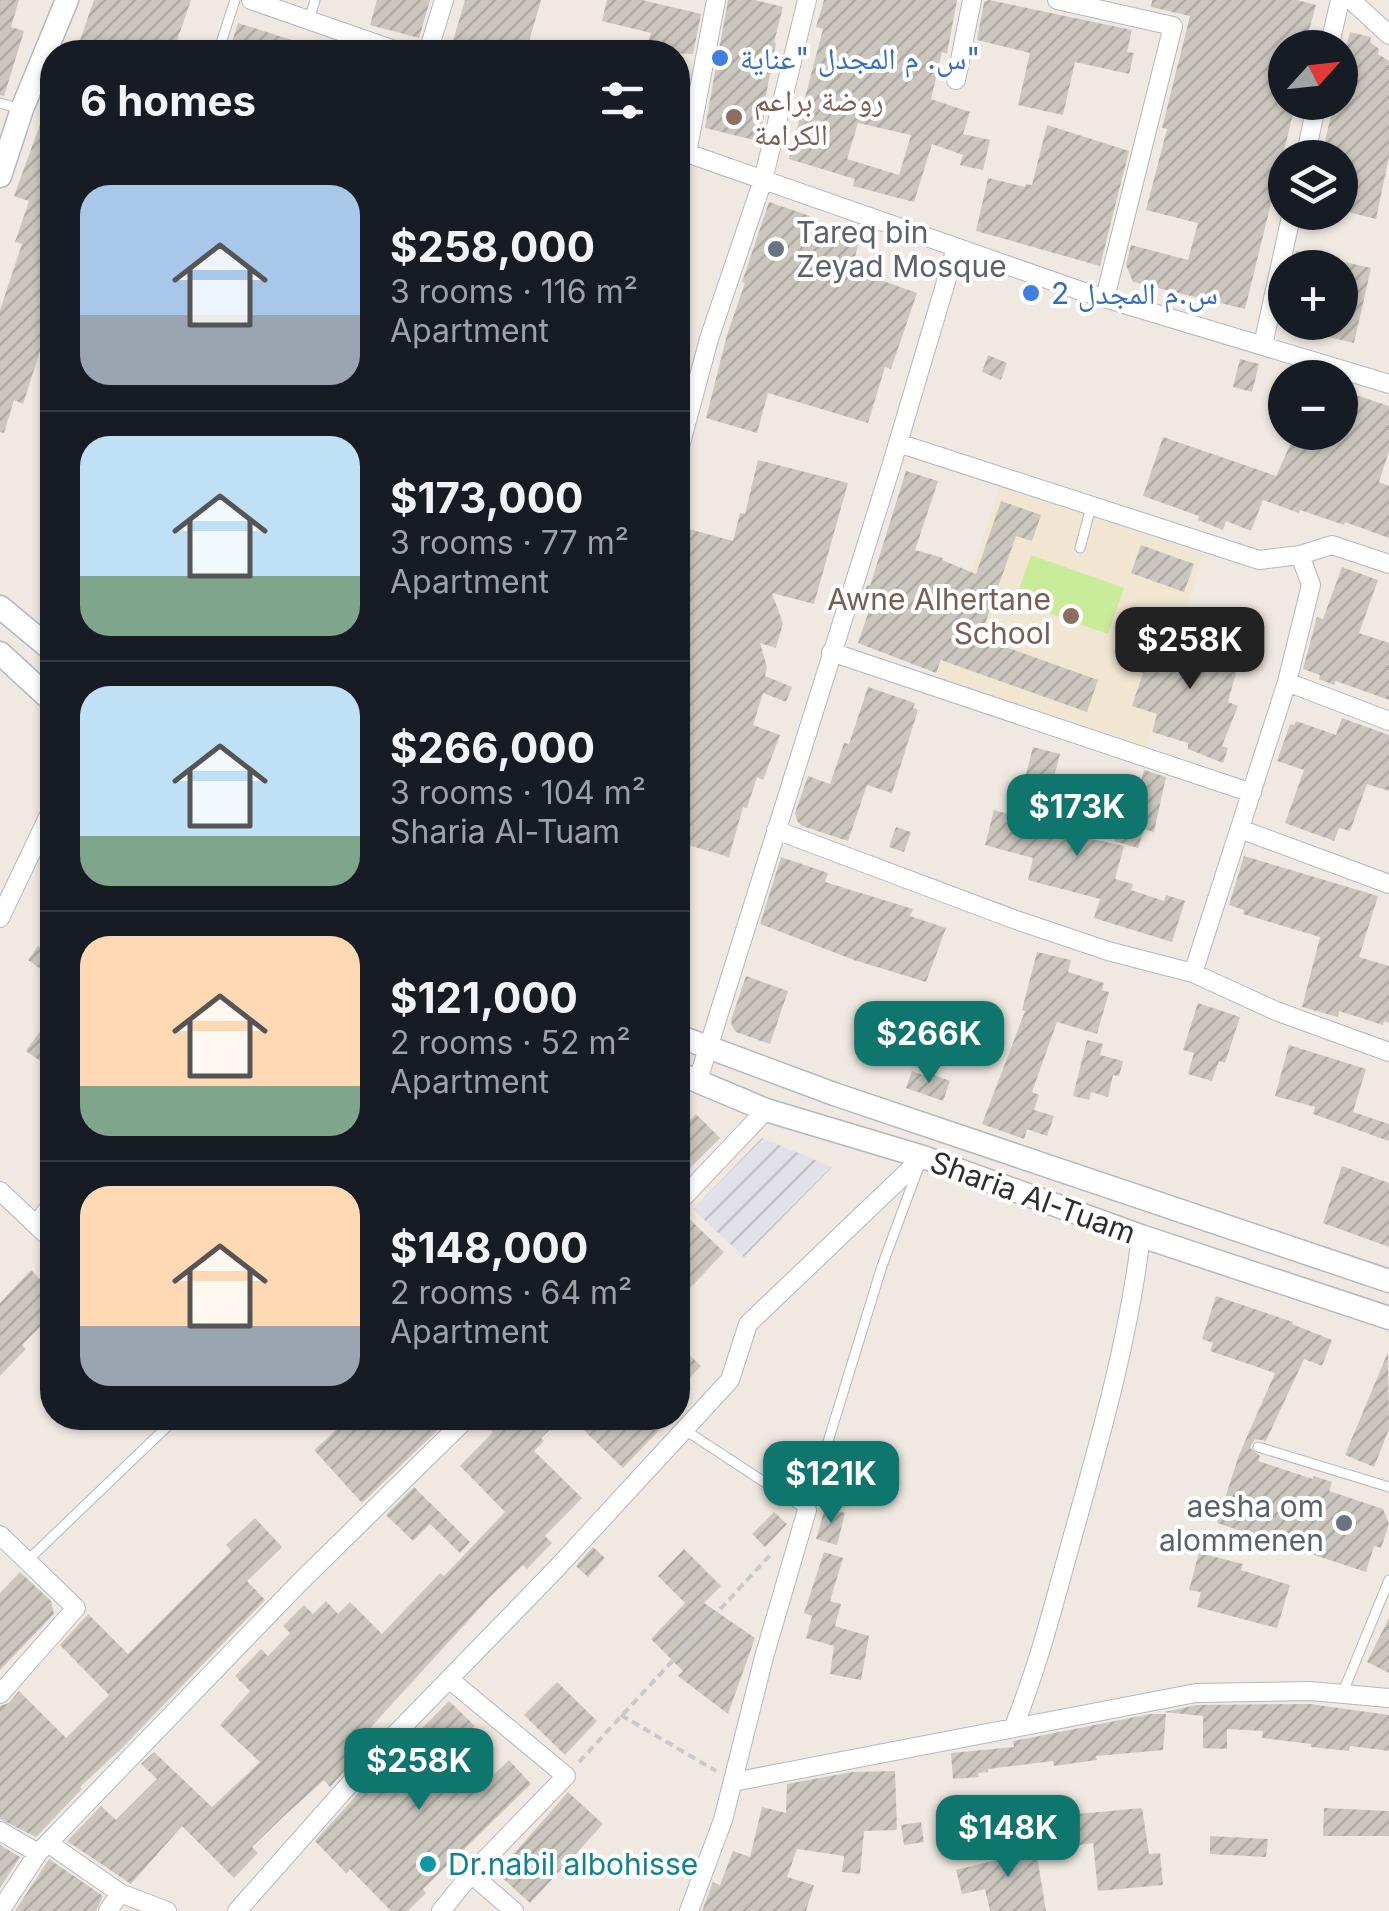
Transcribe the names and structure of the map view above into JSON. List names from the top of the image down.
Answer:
{
  "streets": {
    "main road": ["Sharia Al-Tuam"]
  },
  "places": [
    "س. م المجدل \"عناية\"",
    "روضة براعم الكرامة",
    "Tareq bin Zeyad Mosque",
    "س.م المجدل 2",
    "Awne Alhertane School",
    "aesha om alommenen",
    "Dr.nabil albohisse"
  ],
  "north": "top right",
  "page": {
    "map_buttons": ["+", "−"],
    "heading": "6 homes",
    "list": [
      {
        "name": "$258,000",
        "note": "3 rooms · 116 m² · Apartment"
      },
      {
        "name": "$173,000",
        "note": "3 rooms · 77 m² · Apartment"
      },
      {
        "name": "$266,000",
        "note": "3 rooms · 104 m² · Sharia Al-Tuam"
      },
      {
        "name": "$121,000",
        "note": "2 rooms · 52 m² · Apartment"
      },
      {
        "name": "$148,000",
        "note": "2 rooms · 64 m² · Apartment"
      }
    ],
    "price": [
      "$258K",
      "$173K",
      "$266K",
      "$121K",
      "$258K",
      "$148K"
    ]
  }
}
